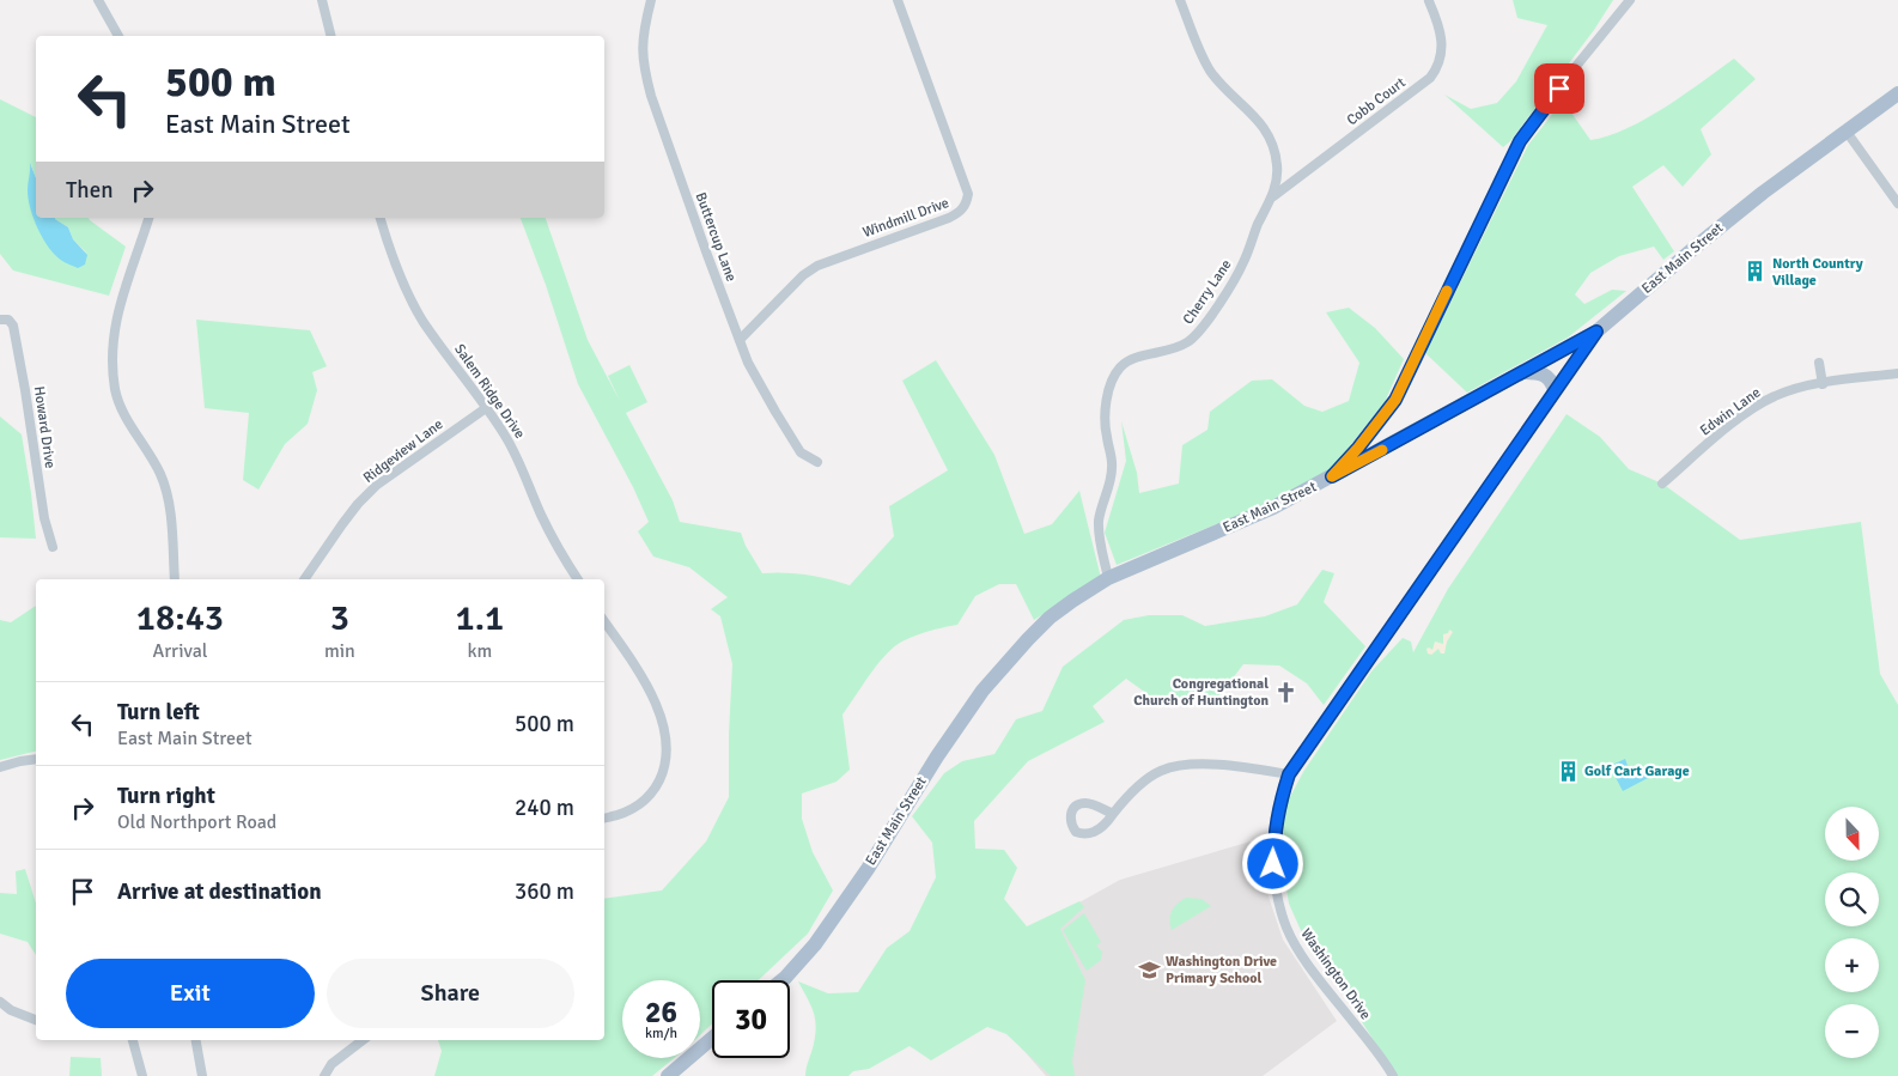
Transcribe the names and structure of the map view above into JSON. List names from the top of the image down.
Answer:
{
  "streets": {
    "main road": ["East Main Street"],
    "street": [
      "Cobb Court",
      "Windmill Drive",
      "Buttercup Lane",
      "Cherry Lane",
      "Salem Ridge Drive",
      "Edwin Lane",
      "Howard Drive",
      "Ridgeview Lane",
      "Washington Drive"
    ]
  },
  "crossings": [
    ["Cobb Court", "Cherry Lane"],
    ["Windmill Drive", "Buttercup Lane"],
    ["East Main Street", "Cherry Lane"],
    ["East Main Street", "Washington Drive"],
    ["Salem Ridge Drive", "Ridgeview Lane"]
  ],
  "places": {
    "building": ["North Country Village", "Golf Cart Garage"],
    "church": ["Congregational Church of Huntington"],
    "school or university": ["Washington Drive Primary School"]
  },
  "north": "bottom",
  "page": {
    "turn": ["500 m", "East Main Street"],
    "then": "Then",
    "eta": [
      "18:43",
      "Arrival",
      "3",
      "min",
      "1.1",
      "km"
    ],
    "list": [
      {
        "name": "Turn left",
        "note": "East Main Street",
        "value": "500 m"
      },
      {
        "name": "Turn right",
        "note": "Old Northport Road",
        "value": "240 m"
      },
      {
        "name": "Arrive at destination",
        "value": "360 m"
      }
    ],
    "map_buttons": ["+", "−"],
    "buttons": ["Exit", "Share"],
    "speed": "26 km/h",
    "limit": "30"
  }
}
